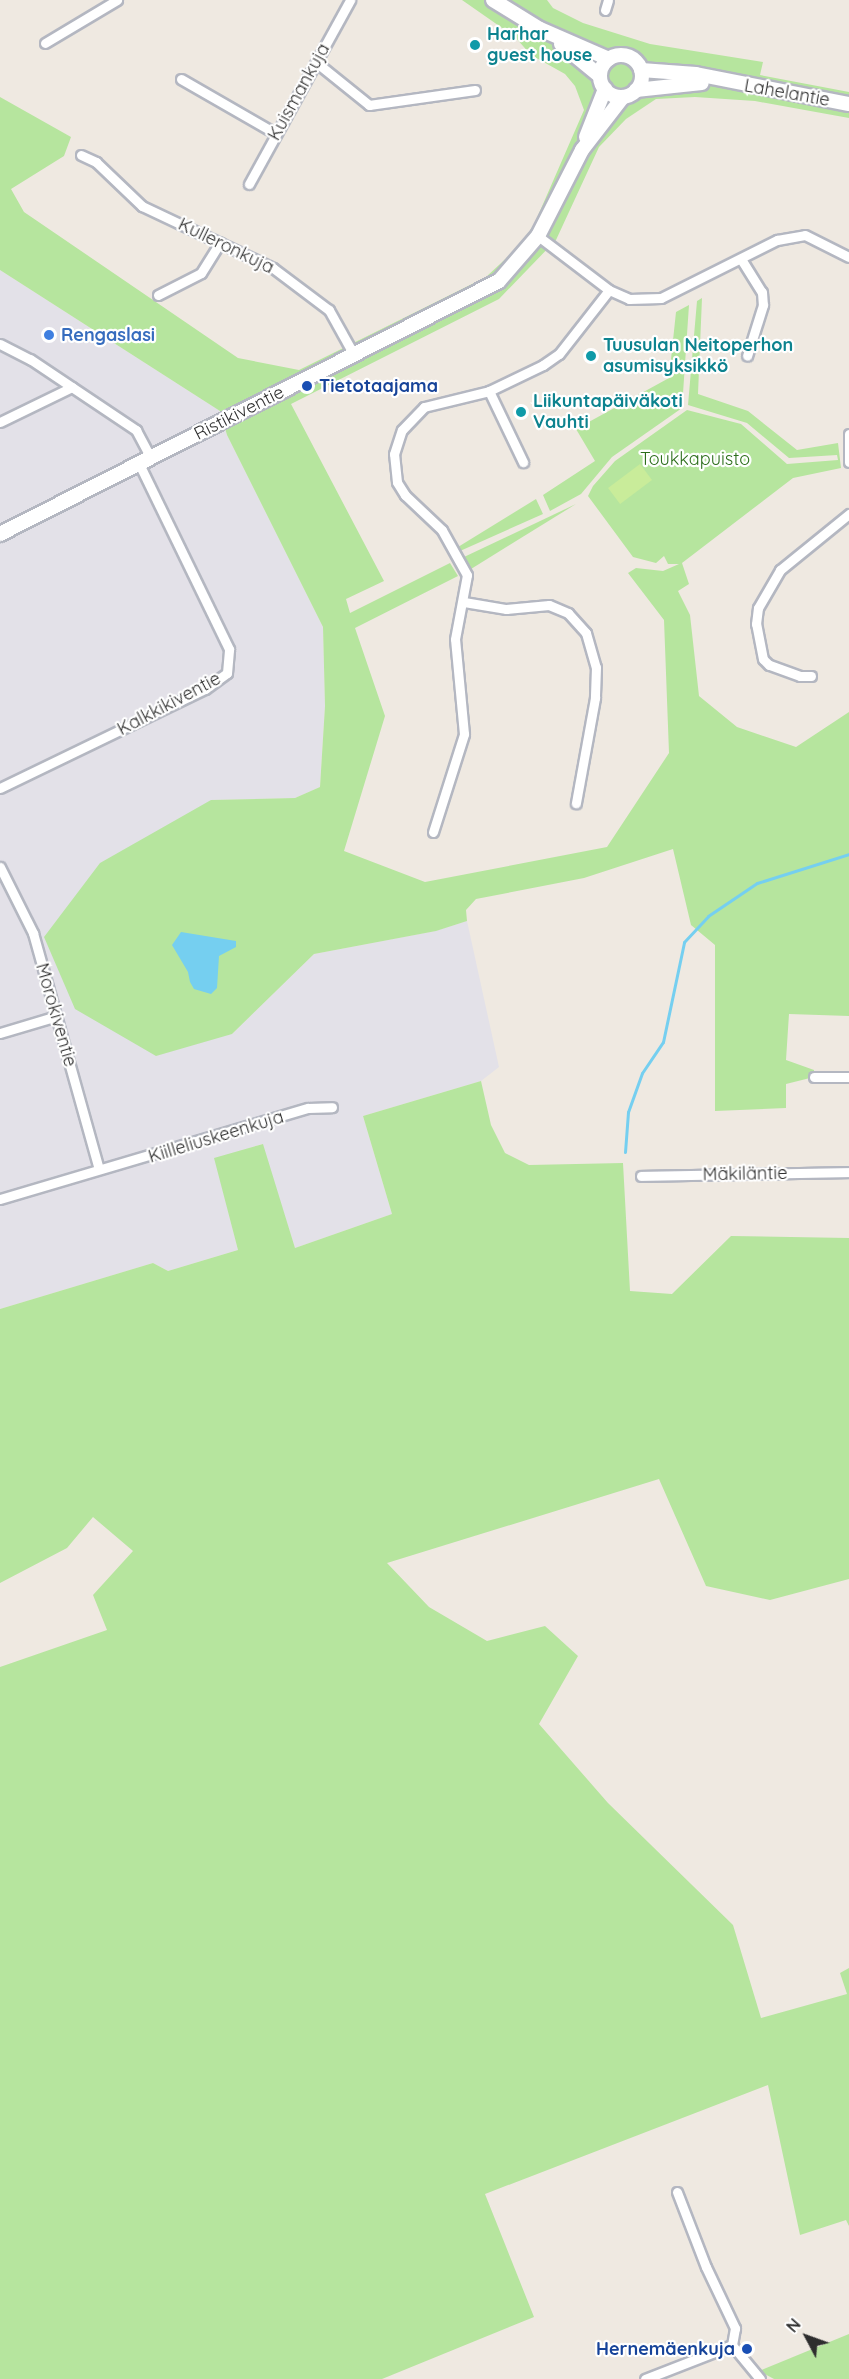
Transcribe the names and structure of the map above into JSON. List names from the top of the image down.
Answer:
{
  "streets": {
    "street": [
      "Kuismankuja",
      "Lahelantie",
      "Kulleronkuja",
      "Ristikiventie",
      "Kalkkikiventie",
      "Morokiventie",
      "Kiilleliuskeenkuja",
      "Mäkiläntie"
    ]
  },
  "crossings": [
    ["Lahelantie", "Ristikiventie"],
    ["Kulleronkuja", "Ristikiventie"],
    ["Ristikiventie", "Kalkkikiventie"],
    ["Morokiventie", "Kiilleliuskeenkuja"]
  ],
  "parks": ["Toukkapuisto"],
  "places": [
    "Harhar guest house",
    "Rengaslasi",
    "Tuusulan Neitoperhon asumisyksikkö",
    "Tietotaajama",
    "Liikuntapäiväkoti Vauhti",
    "Hernemäenkuja"
  ],
  "north": "top left"
}
